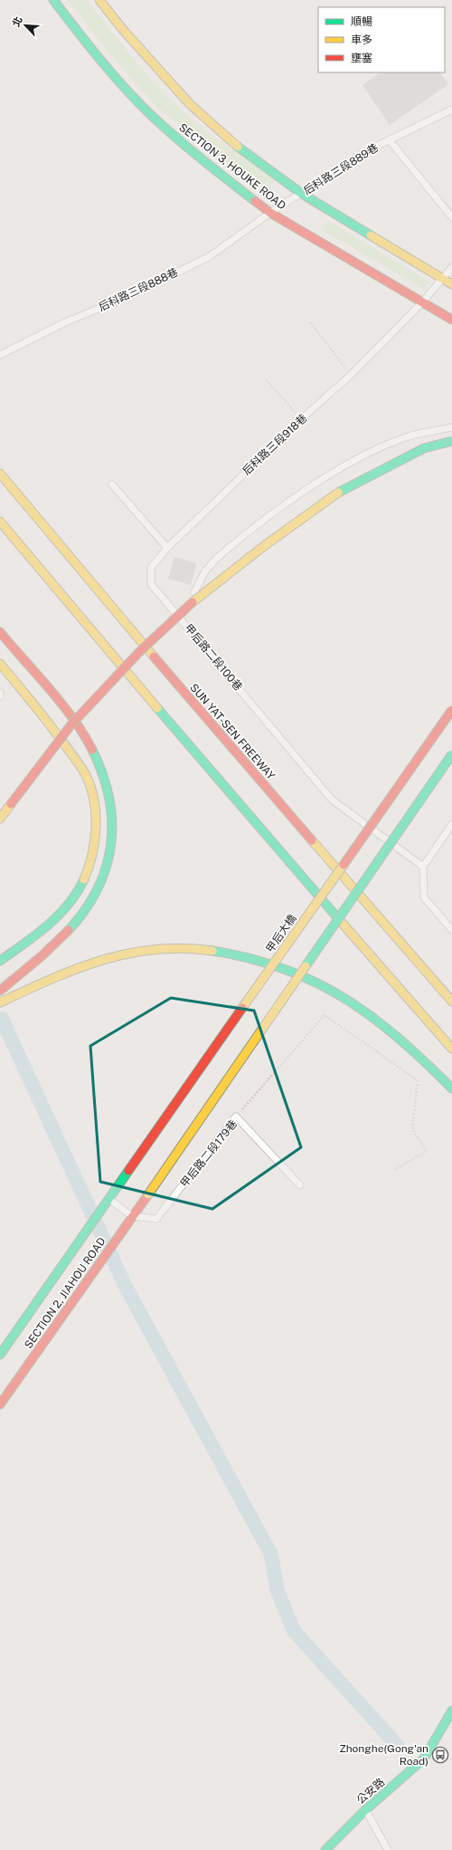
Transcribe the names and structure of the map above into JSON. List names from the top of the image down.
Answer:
{
  "streets": {
    "main road": [
      "SECTION 3, HOUKE ROAD",
      "SUN YAT-SEN FREEWAY",
      "甲后大橋",
      "SECTION 2, JIAHOU ROAD",
      "公安路"
    ],
    "lane": [
      "后科路三段889巷",
      "后科路三段888巷",
      "后科路三段918巷",
      "甲后路二段100巷",
      "甲后路二段179巷"
    ]
  },
  "crossings": [
    ["SECTION 3, HOUKE ROAD", "后科路三段889巷"],
    ["SECTION 3, HOUKE ROAD", "后科路三段888巷"],
    ["SECTION 3, HOUKE ROAD", "后科路三段918巷"],
    ["后科路三段889巷", "后科路三段888巷"],
    ["后科路三段918巷", "甲后路二段100巷"],
    ["甲后大橋", "SECTION 2, JIAHOU ROAD"],
    ["甲后路二段179巷", "SECTION 2, JIAHOU ROAD"]
  ],
  "places": {
    "bus stop": ["Zhonghe(Gong'an Road)"]
  },
  "legend": ["順暢", "車多", "壅塞"],
  "north": "top left"
}
